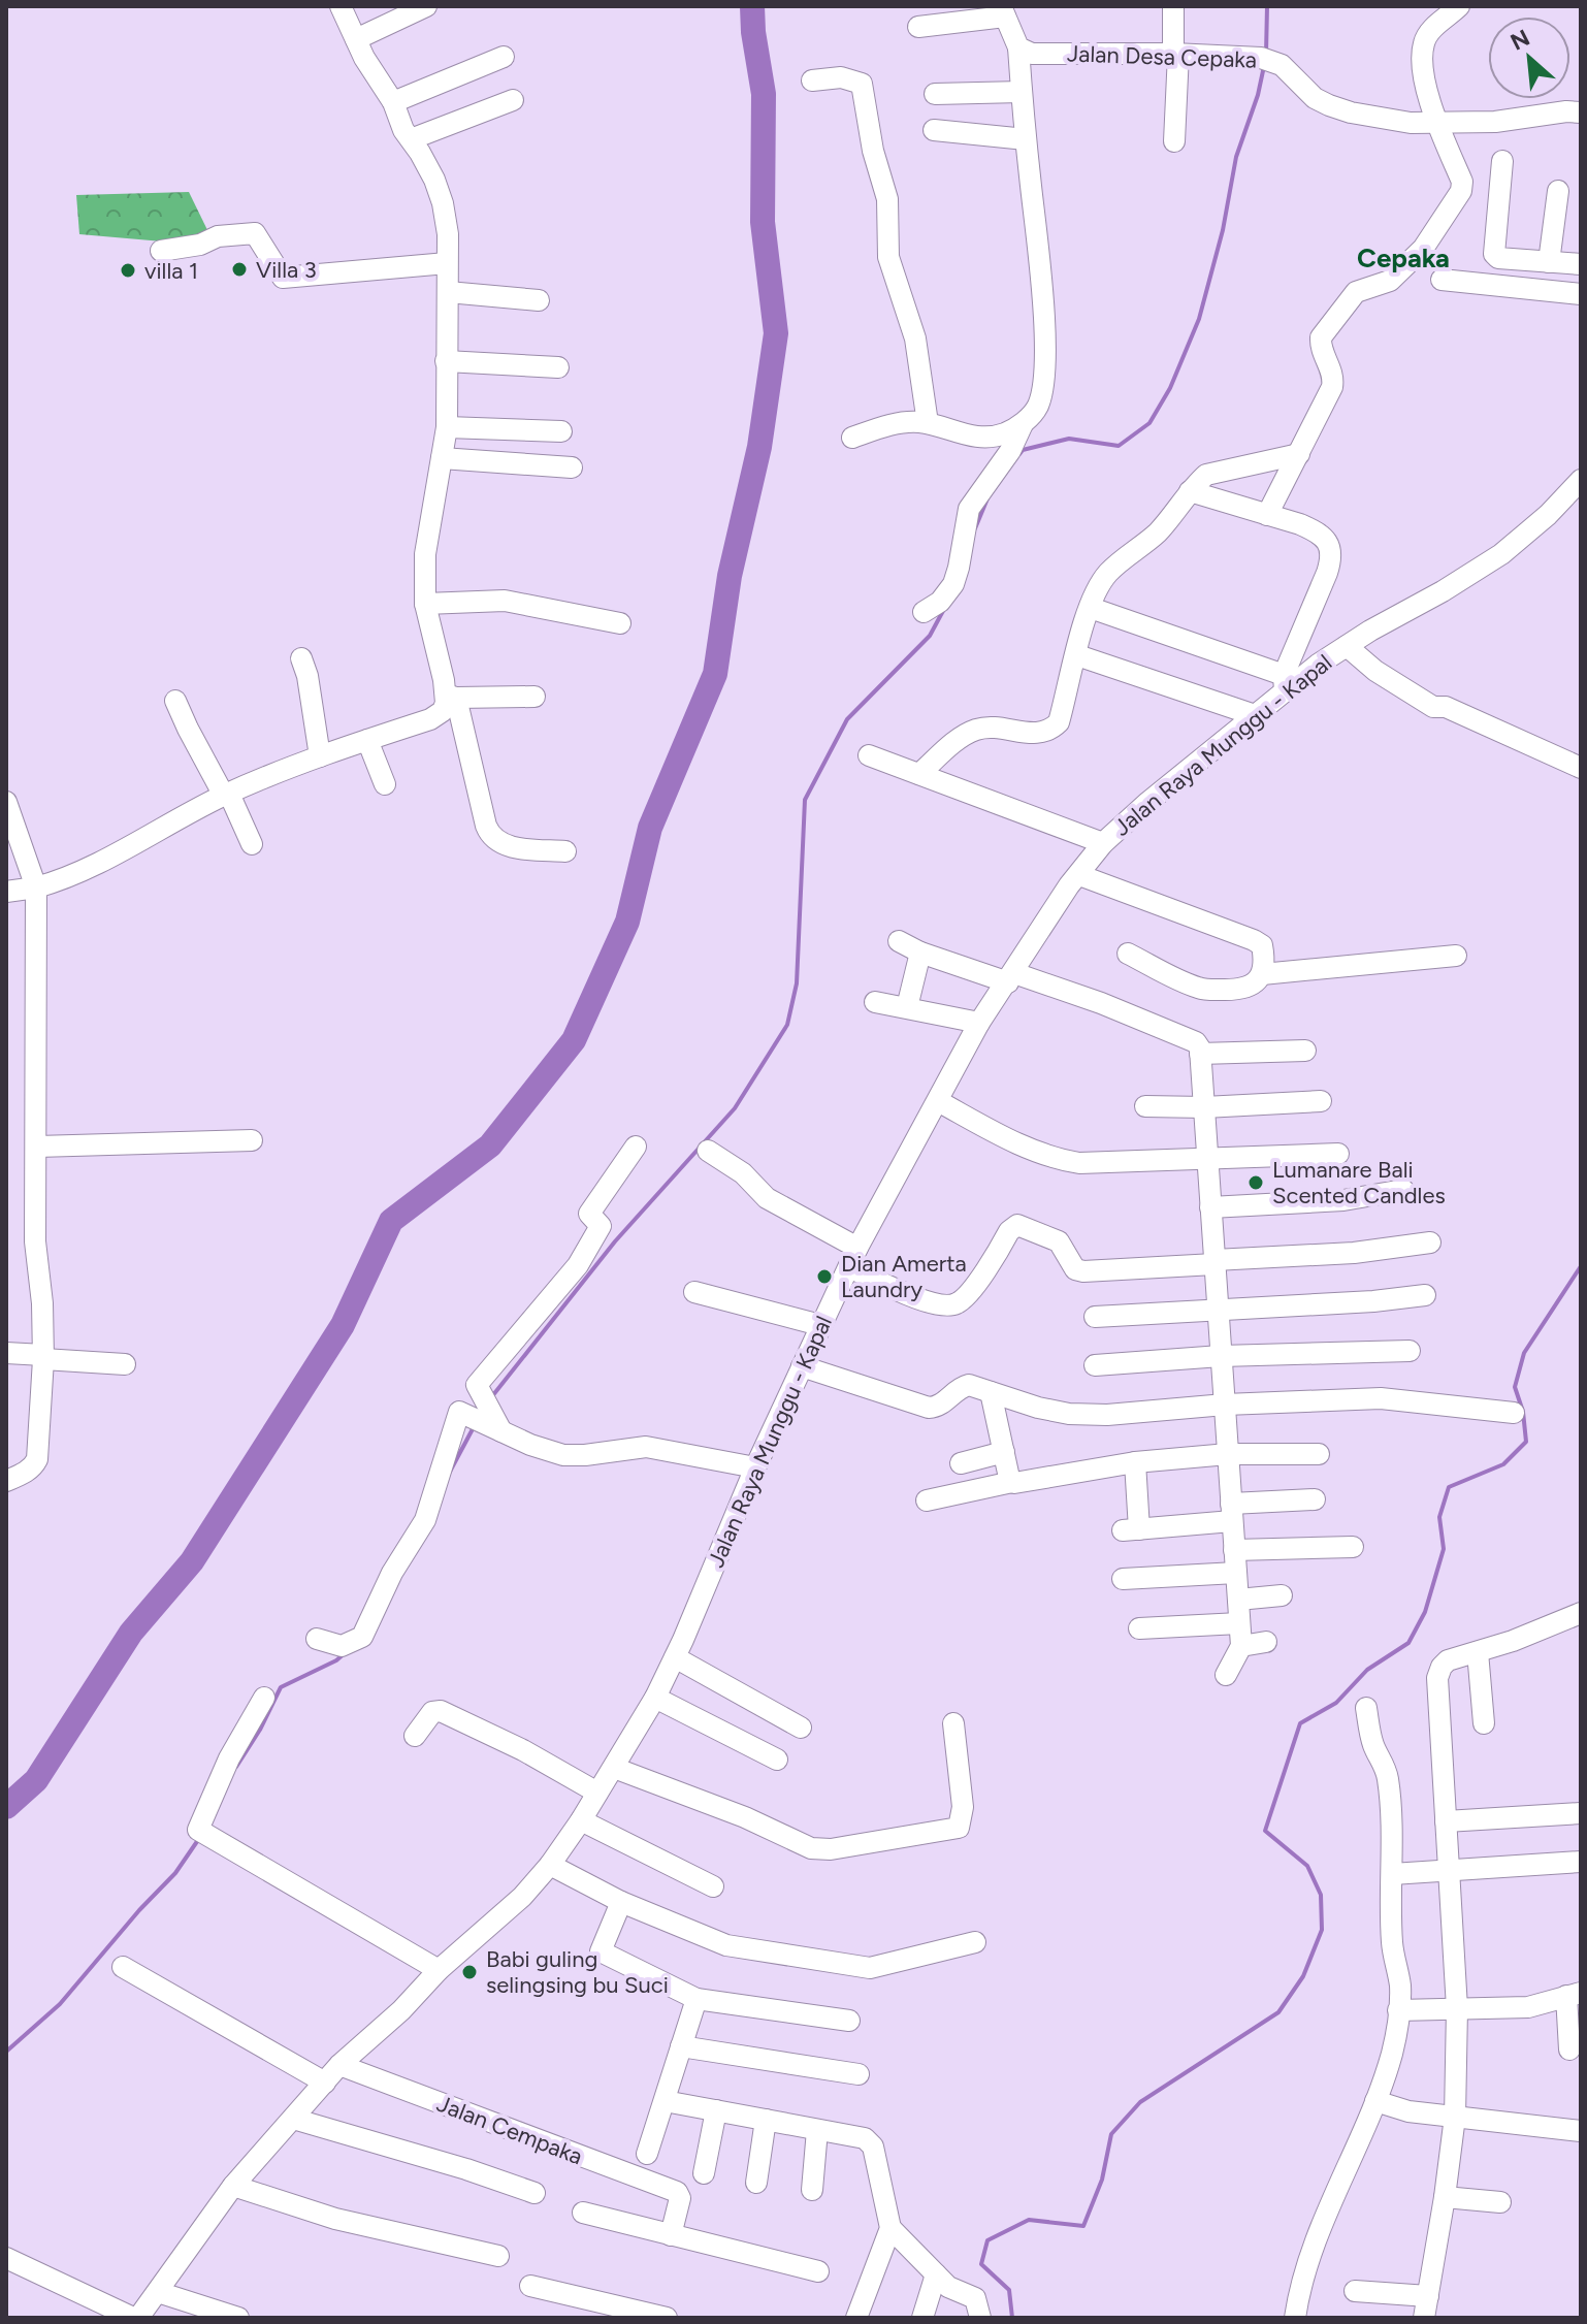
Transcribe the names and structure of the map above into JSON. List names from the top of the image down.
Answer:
{
  "streets": {
    "street": ["Jalan Desa Cepaka", "Jalan Raya Munggu - Kapal", "Jalan Cempaka"]
  },
  "crossings": [
    ["Jalan Raya Munggu - Kapal", "Jalan Cempaka"]
  ],
  "districts": ["Cepaka"],
  "places": [
    "Villa 3",
    "villa 1",
    "Lumanare Bali Scented Candles",
    "Dian Amerta Laundry",
    "Babi guling selingsing bu Suci"
  ],
  "north": "top left"
}
